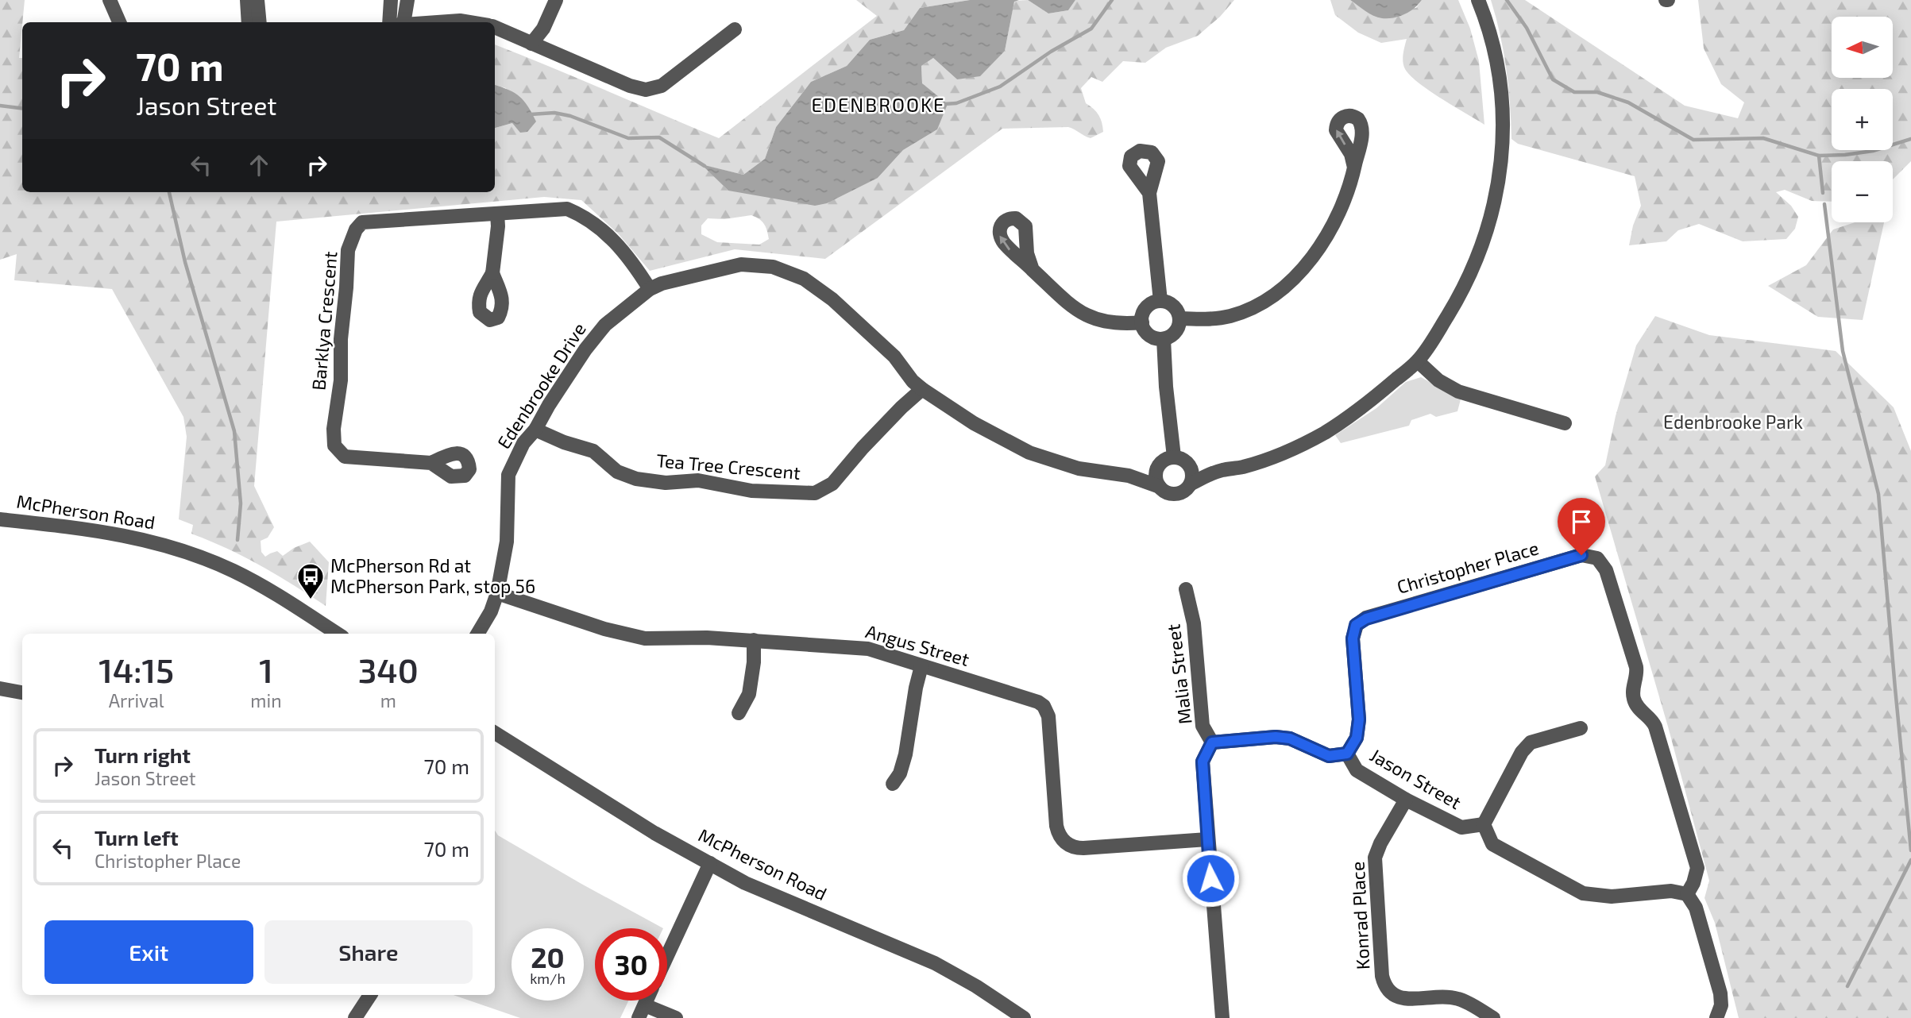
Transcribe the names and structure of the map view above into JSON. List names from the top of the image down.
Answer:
{
  "streets": {
    "street": [
      "Barklya Crescent",
      "Edenbrooke Drive",
      "Tea Tree Crescent",
      "McPherson Road",
      "Christopher Place",
      "Angus Street",
      "Malia Street",
      "Jason Street",
      "Konrad Place"
    ]
  },
  "crossings": [
    ["Barklya Crescent", "Edenbrooke Drive"],
    ["Edenbrooke Drive", "Tea Tree Crescent"],
    ["Edenbrooke Drive", "Angus Street"],
    ["Christopher Place", "Jason Street"],
    ["Angus Street", "Malia Street"],
    ["Malia Street", "Jason Street"],
    ["Jason Street", "Konrad Place"]
  ],
  "districts": ["EDENBROOKE"],
  "parks": ["Edenbrooke Park"],
  "places": {
    "bus stop": ["McPherson Rd at McPherson Park, stop 56"]
  },
  "north": "left",
  "page": {
    "map_buttons": ["+", "−"],
    "turn": ["70 m", "Jason Street"],
    "eta": [
      "14:15",
      "Arrival",
      "1",
      "min",
      "340",
      "m"
    ],
    "list": [
      {
        "name": "Turn right",
        "note": "Jason Street",
        "value": "70 m"
      },
      {
        "name": "Turn left",
        "note": "Christopher Place",
        "value": "70 m"
      }
    ],
    "buttons": ["Exit", "Share"],
    "speed": "20 km/h",
    "limit": "30"
  }
}
